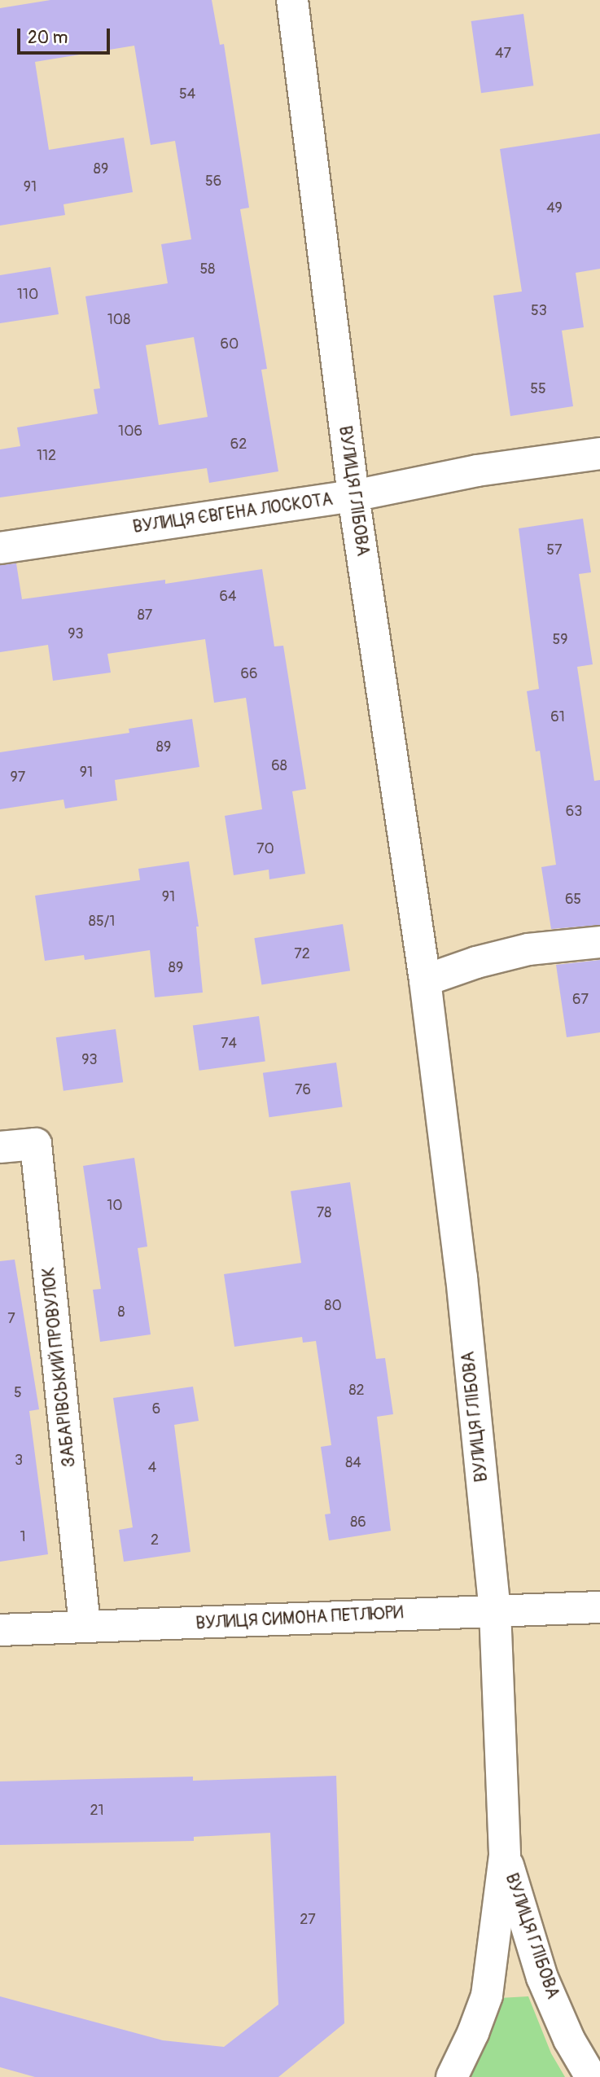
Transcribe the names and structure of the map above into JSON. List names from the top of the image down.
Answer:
{
  "streets": {
    "main road": [
      "ВУЛИЦЯ ГЛІБОВА",
      "ВУЛИЦЯ ЄВГЕНА ЛОСКОТА",
      "ЗАБАРІВСЬКИЙ ПРОВУЛОК",
      "ВУЛИЦЯ СИМОНА ПЕТЛЮРИ"
    ]
  },
  "crossings": [
    ["ВУЛИЦЯ ГЛІБОВА", "ВУЛИЦЯ ЄВГЕНА ЛОСКОТА"],
    ["ВУЛИЦЯ ГЛІБОВА", "ВУЛИЦЯ СИМОНА ПЕТЛЮРИ"],
    ["ЗАБАРІВСЬКИЙ ПРОВУЛОК", "ВУЛИЦЯ СИМОНА ПЕТЛЮРИ"]
  ],
  "house_numbers": [
    "47",
    "54",
    "89",
    "56",
    "91",
    "49",
    "58",
    "110",
    "53",
    "108",
    "60",
    "55",
    "106",
    "62",
    "112",
    "57",
    "64",
    "87",
    "93",
    "59",
    "66",
    "61",
    "89",
    "68",
    "91",
    "97",
    "63",
    "70",
    "91",
    "65",
    "85/1",
    "72",
    "89",
    "67",
    "74",
    "93",
    "76",
    "10",
    "78",
    "80",
    "8",
    "7",
    "82",
    "5",
    "6",
    "3",
    "84",
    "4",
    "86",
    "1",
    "2",
    "21",
    "27"
  ],
  "scale_bar": "20 m"
}
